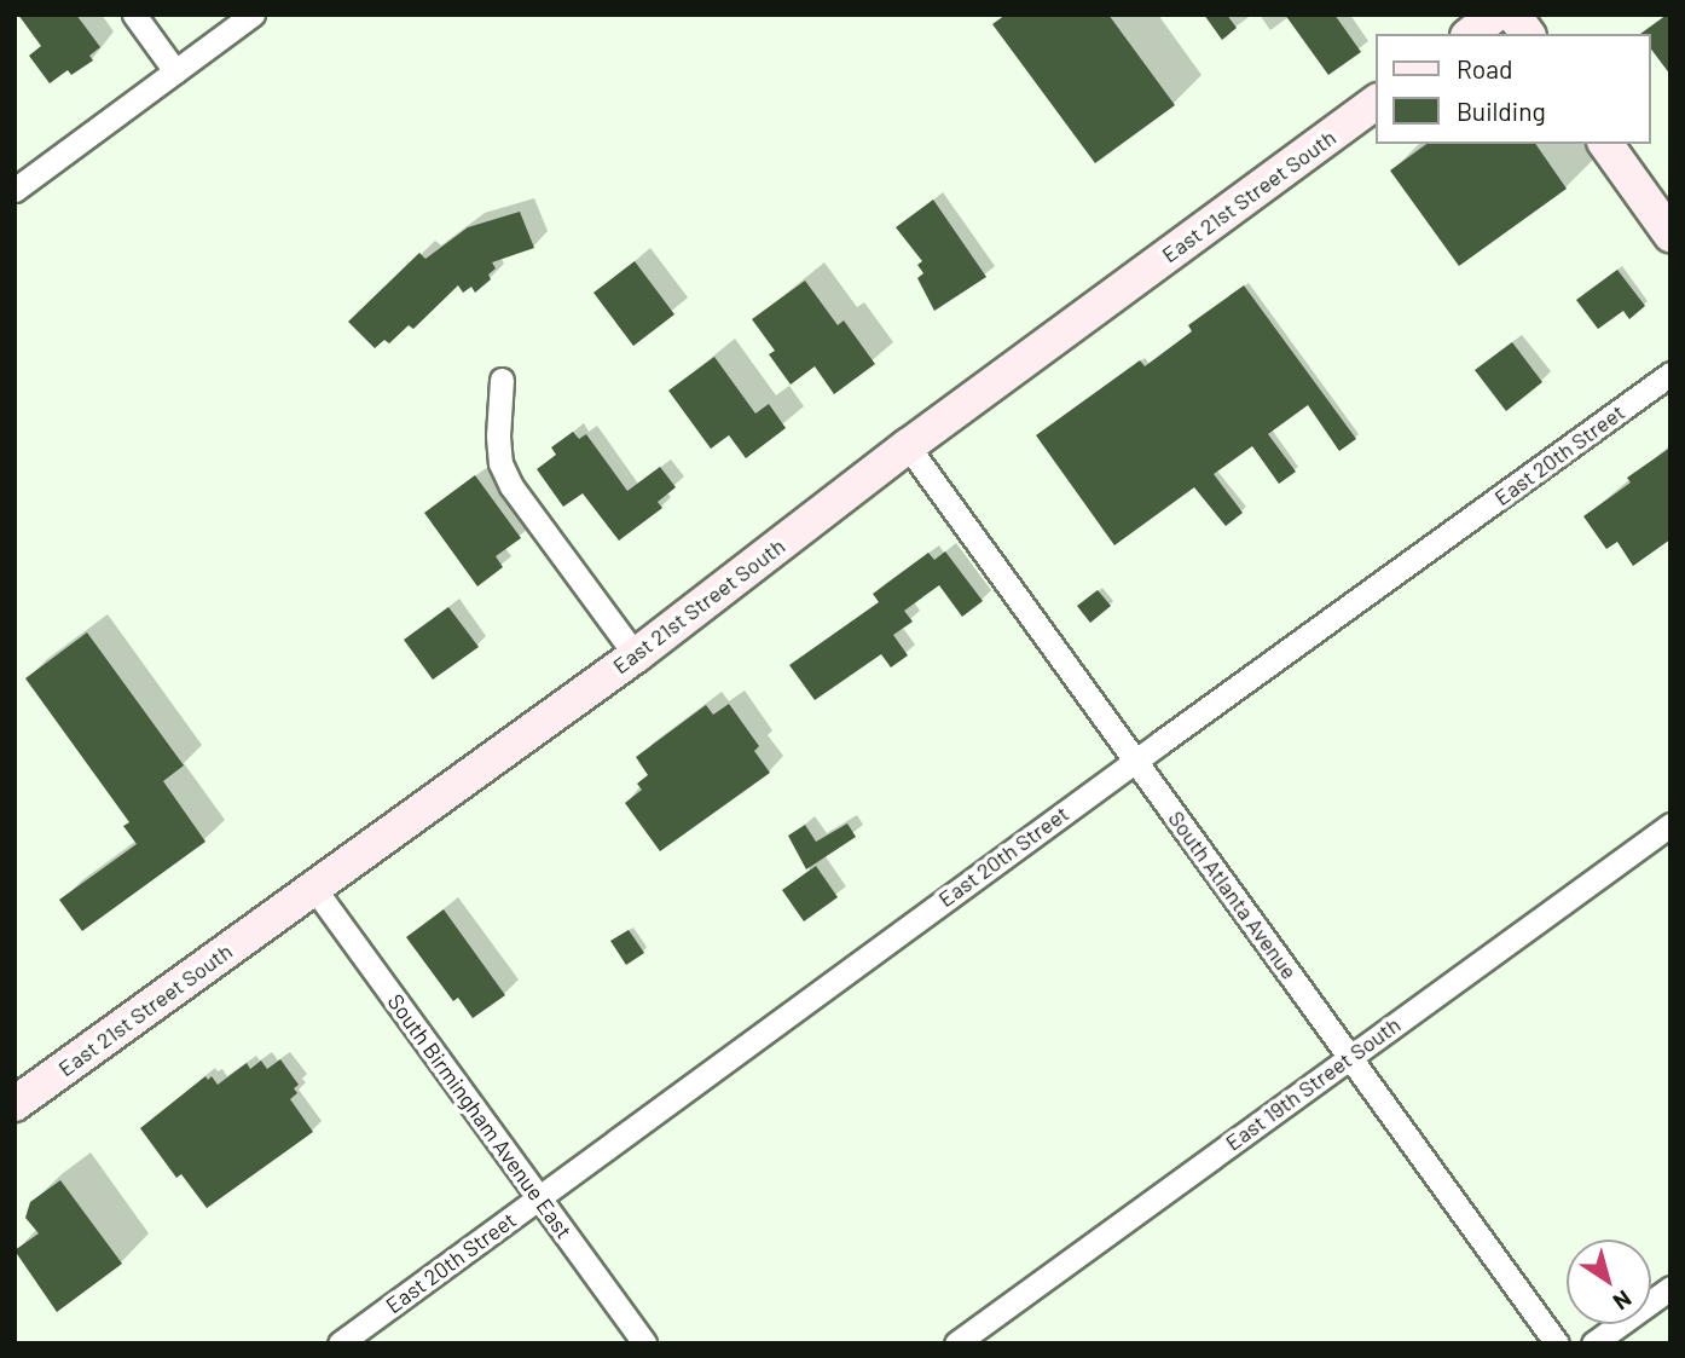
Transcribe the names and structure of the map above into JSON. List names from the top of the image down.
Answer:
{
  "streets": {
    "main road": ["East 21st Street South"],
    "street": [
      "East 20th Street",
      "South Atlanta Avenue",
      "East 19th Street South",
      "South Birmingham Avenue East"
    ]
  },
  "crossings": [
    ["East 21st Street South", "South Atlanta Avenue"],
    ["East 21st Street South", "South Birmingham Avenue East"],
    ["East 20th Street", "South Atlanta Avenue"],
    ["East 20th Street", "South Birmingham Avenue East"],
    ["South Atlanta Avenue", "East 19th Street South"]
  ],
  "legend": ["Road", "Building"],
  "north": "bottom right"
}
